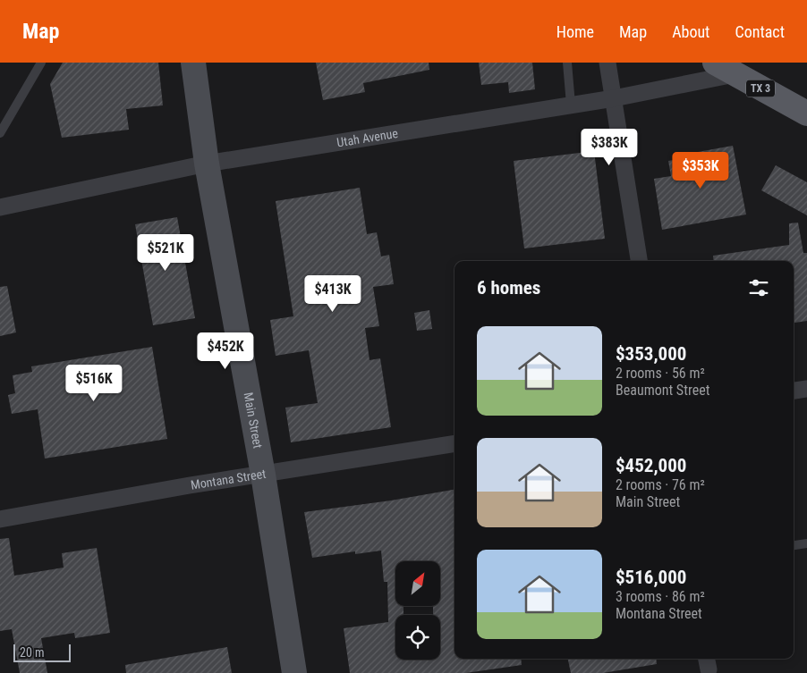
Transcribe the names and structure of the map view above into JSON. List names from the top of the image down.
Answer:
{
  "streets": {
    "main road": ["TX 3"],
    "street": ["Utah Avenue", "Main Street", "Montana Street"]
  },
  "crossings": [
    ["TX 3", "Utah Avenue"],
    ["Utah Avenue", "Main Street"],
    ["Main Street", "Montana Street"]
  ],
  "scale_bar": "20 m",
  "north": "top right",
  "page": {
    "header": "Map",
    "nav": [
      "Home",
      "Map",
      "About",
      "Contact"
    ],
    "price": [
      "$383K",
      "$353K",
      "$521K",
      "$413K",
      "$452K",
      "$516K"
    ],
    "heading": "6 homes",
    "list": [
      {
        "name": "$353,000",
        "note": "2 rooms · 56 m² · Beaumont Street"
      },
      {
        "name": "$452,000",
        "note": "2 rooms · 76 m² · Main Street"
      },
      {
        "name": "$516,000",
        "note": "3 rooms · 86 m² · Montana Street"
      }
    ],
    "scale": "20 m"
  }
}
